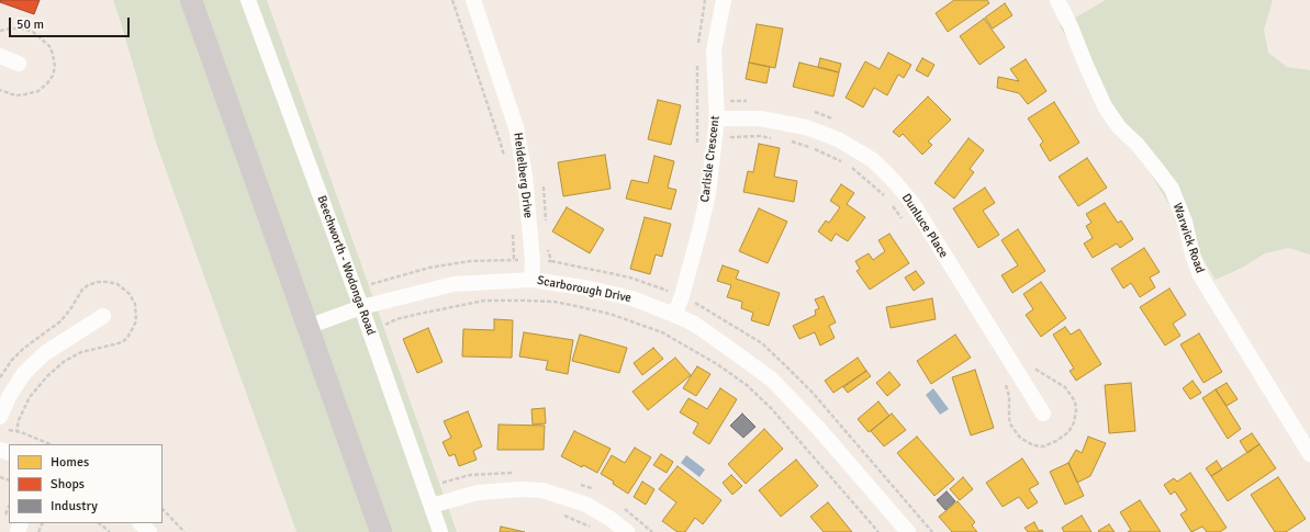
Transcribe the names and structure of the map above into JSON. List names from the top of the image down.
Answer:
{
  "streets": {
    "street": [
      "Carlisle Crescent",
      "Heidelberg Drive",
      "Dunluce Place",
      "Warwick Road",
      "Beechworth - Wodonga Road",
      "Scarborough Drive"
    ]
  },
  "crossings": [
    ["Carlisle Crescent", "Dunluce Place"],
    ["Carlisle Crescent", "Scarborough Drive"],
    ["Heidelberg Drive", "Scarborough Drive"],
    ["Beechworth - Wodonga Road", "Scarborough Drive"]
  ],
  "legend": ["Homes", "Shops", "Industry"],
  "scale_bar": "50 m"
}
